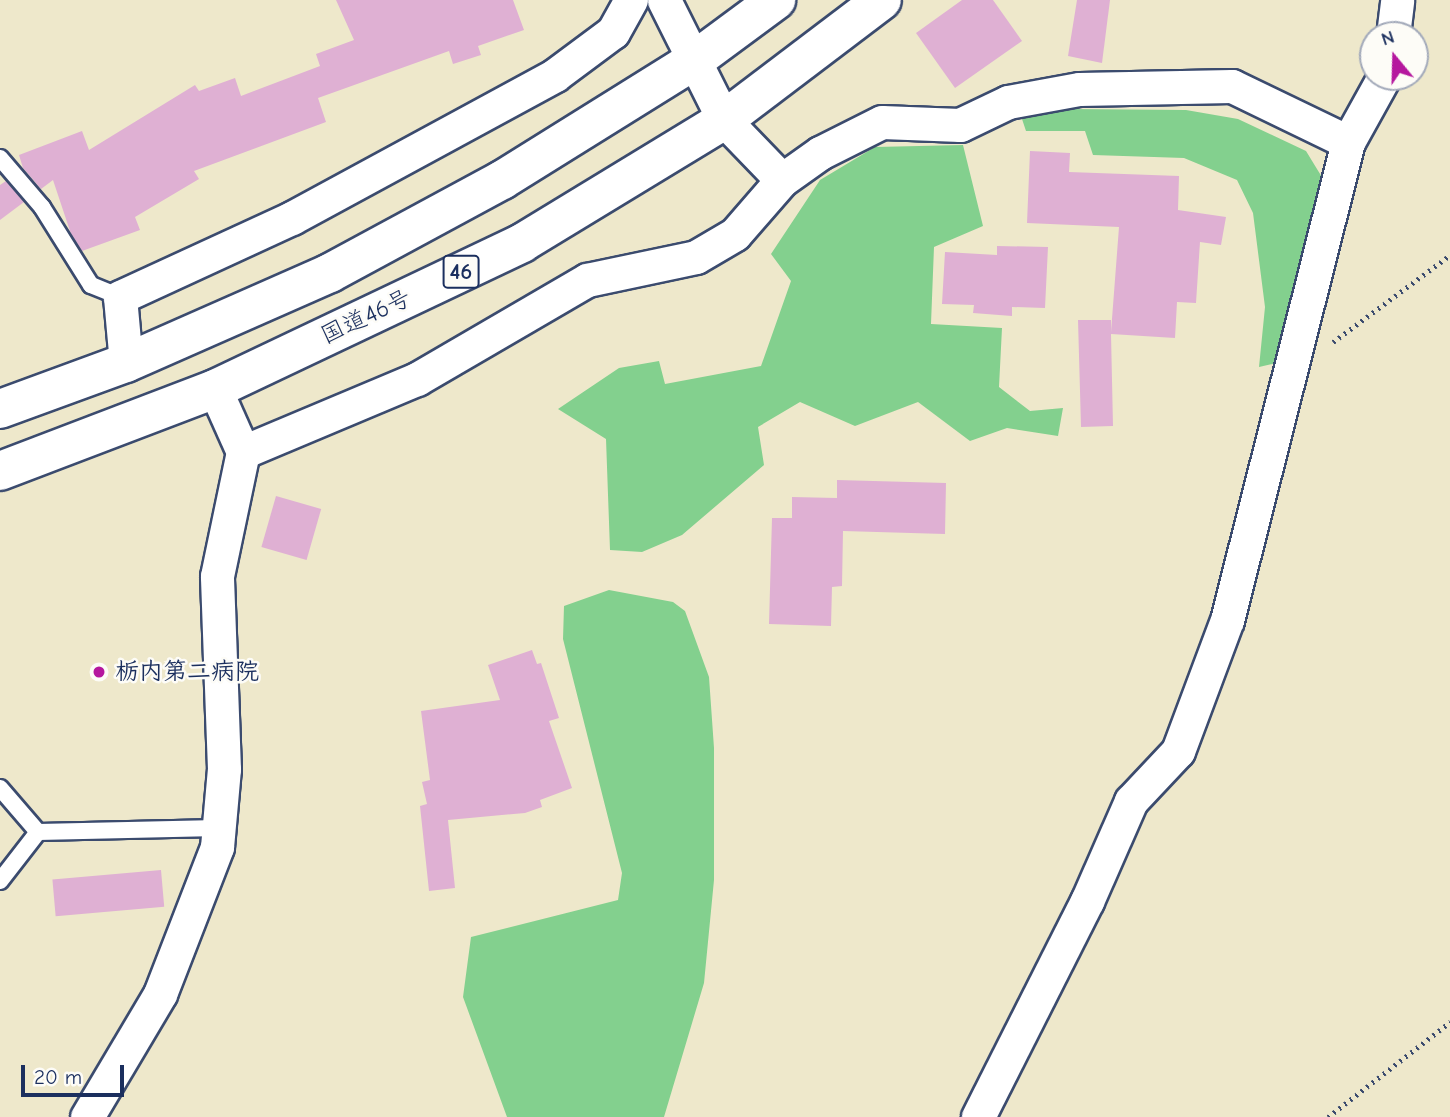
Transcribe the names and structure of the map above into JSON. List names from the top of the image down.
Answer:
{
  "streets": {
    "highway": ["46", "国道46号"]
  },
  "places": ["栃内第二病院"],
  "scale_bar": "20 m",
  "north": "top"
}
